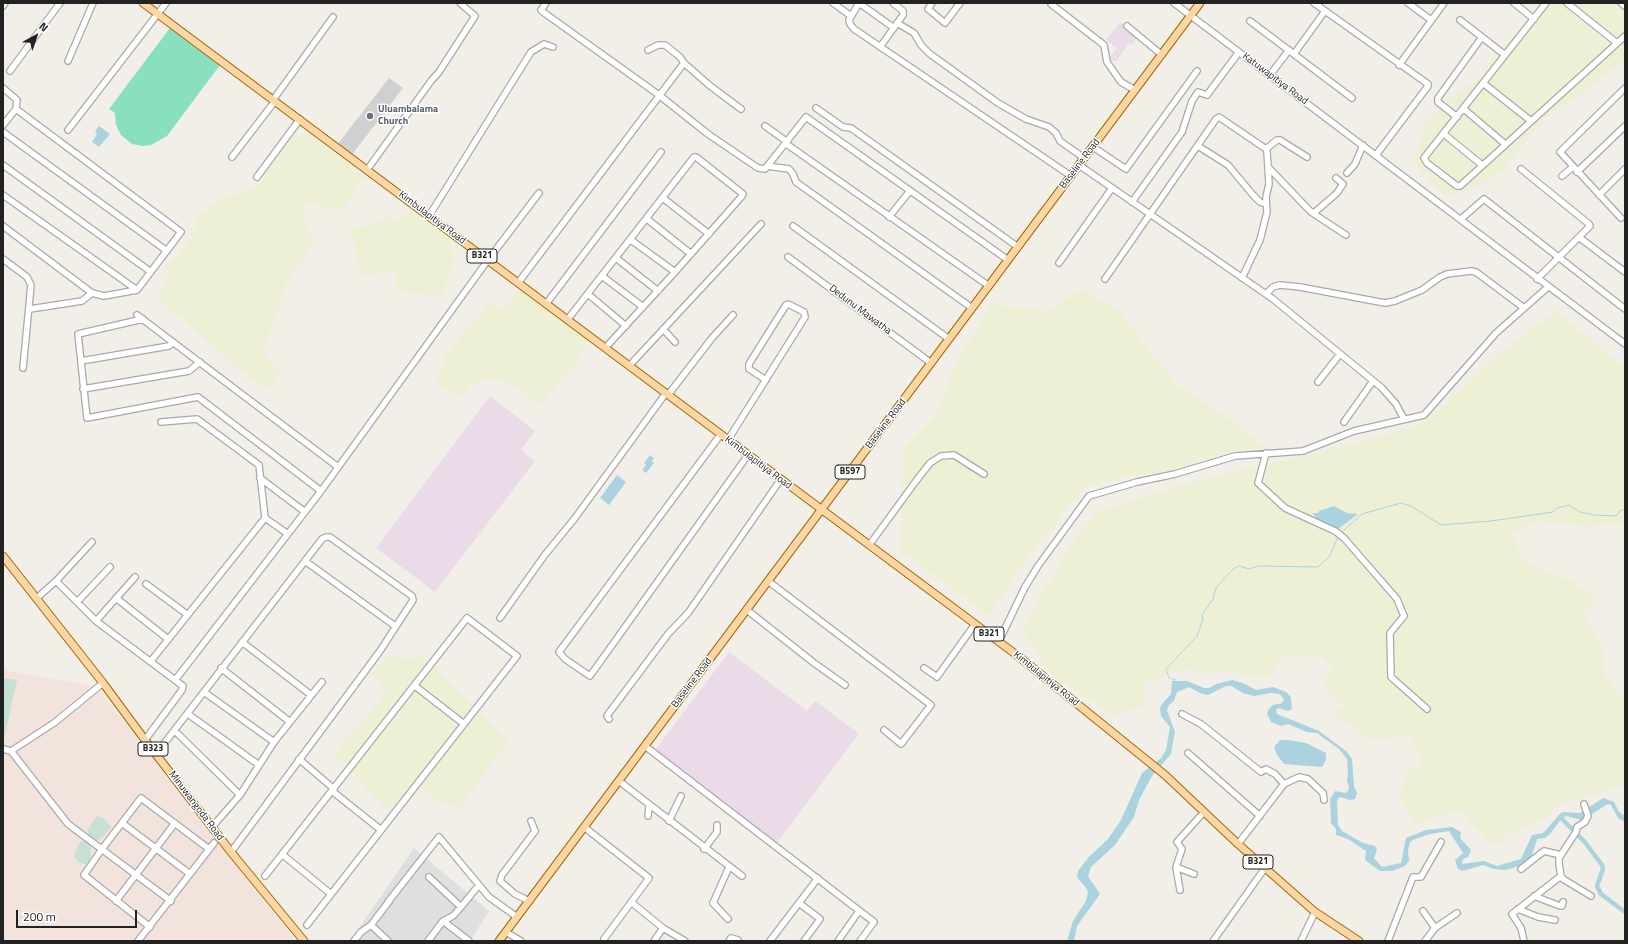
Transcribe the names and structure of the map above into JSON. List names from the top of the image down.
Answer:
{
  "streets": {
    "main road": [
      "Baseline Road",
      "Kimbulapitiya Road",
      "B321",
      "B597",
      "B323",
      "Minuwangoda Road"
    ],
    "street": ["Katuwapitiya Road", "Dedunu Mawatha"]
  },
  "crossings": [
    ["Katuwapitiya Road", "Baseline Road"],
    ["Baseline Road", "Kimbulapitiya Road"],
    ["Baseline Road", "Dedunu Mawatha"]
  ],
  "places": ["Uluambalama Church"],
  "scale_bar": "200 m",
  "north": "top right"
}
